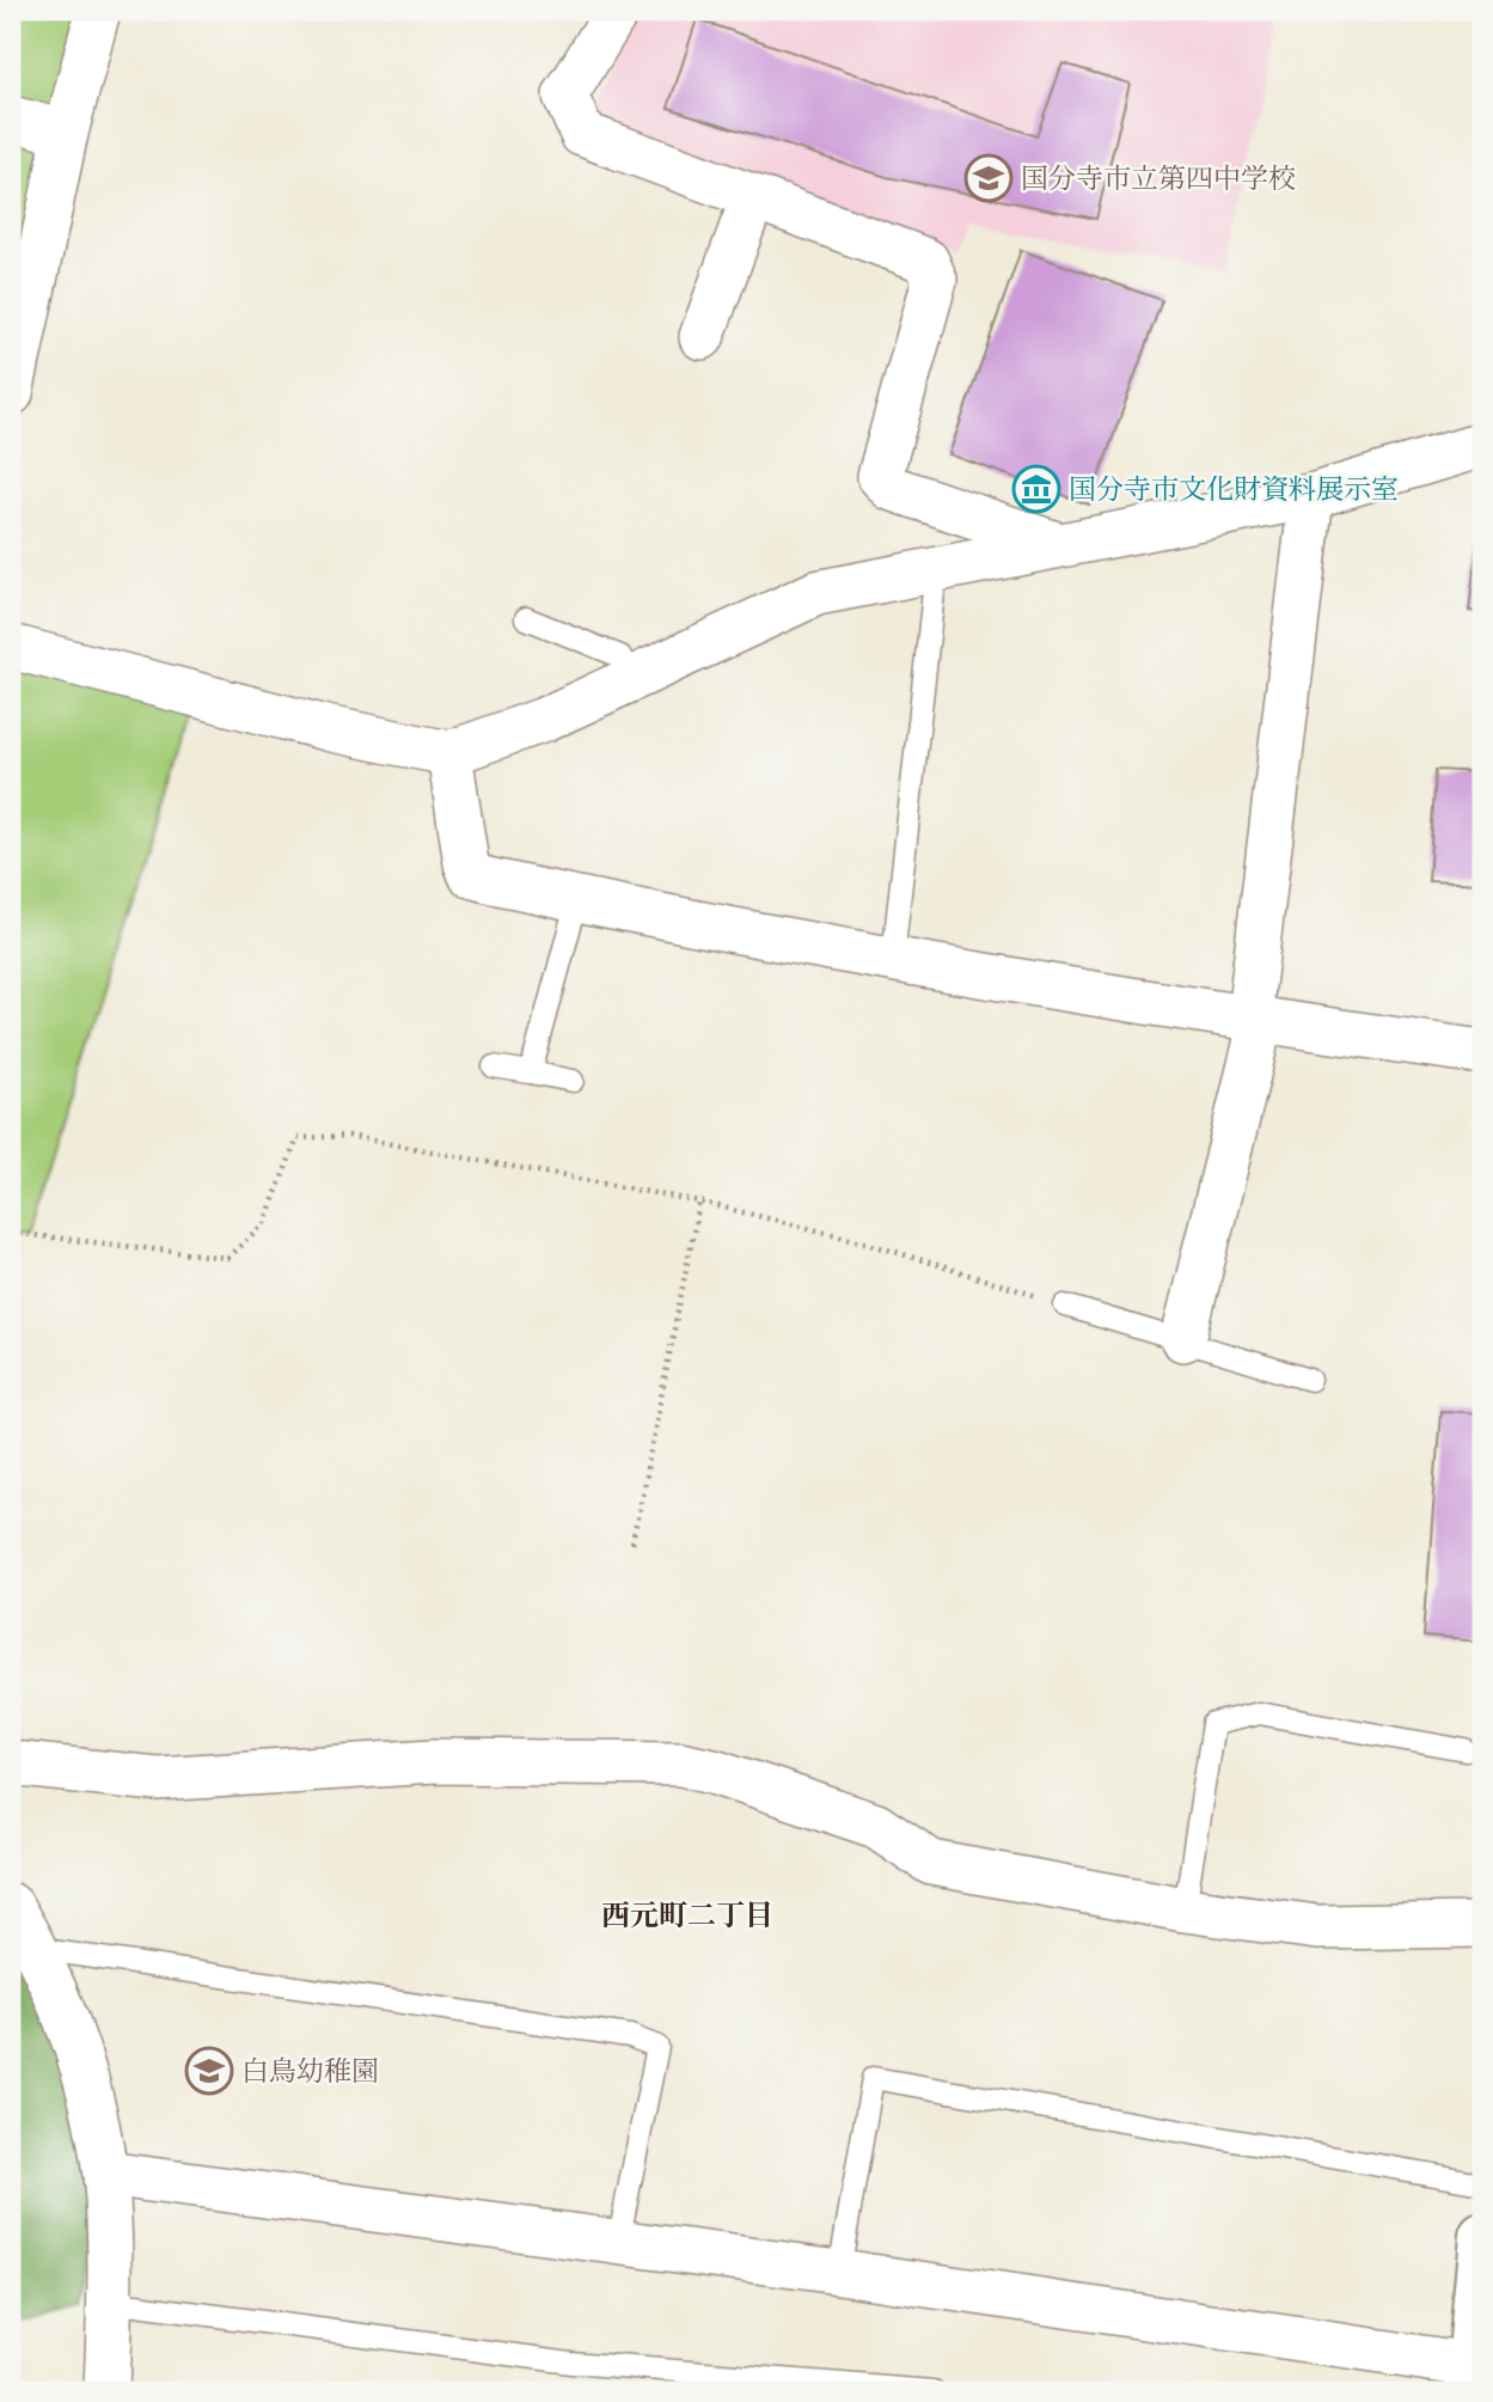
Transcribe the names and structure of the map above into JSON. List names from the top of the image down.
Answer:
{
  "districts": ["西元町二丁目"],
  "places": {
    "school or university": ["国分寺市立第四中学校", "白鳥幼稚園"],
    "museum": ["国分寺市文化財資料展示室"]
  }
}
